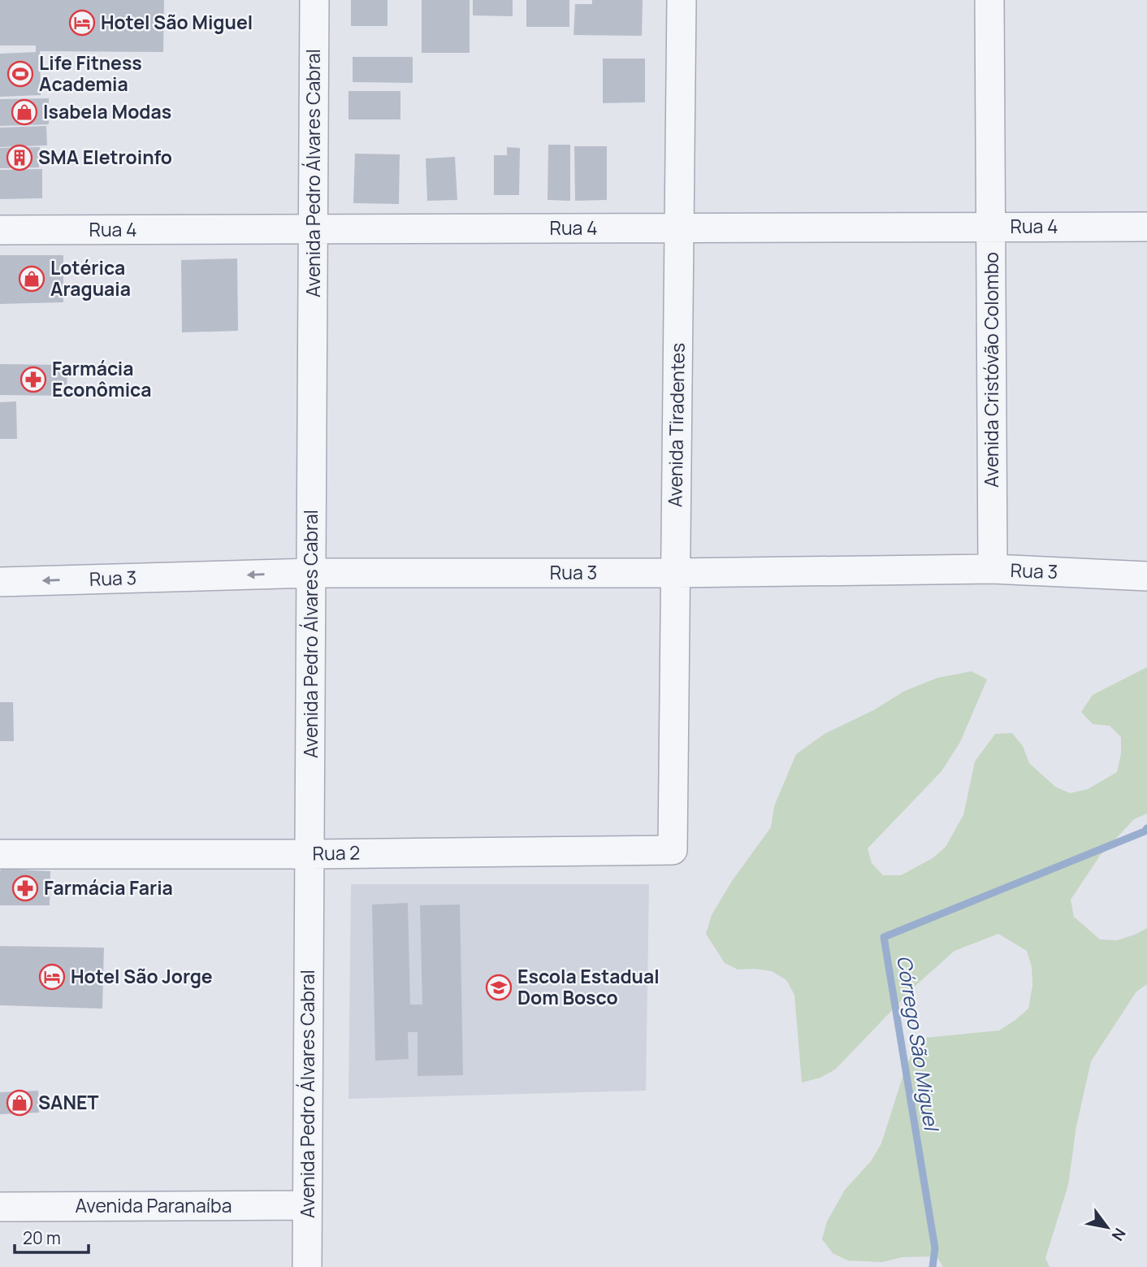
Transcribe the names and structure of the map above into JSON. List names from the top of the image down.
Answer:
{
  "streets": {
    "street": [
      "Avenida Pedro Álvares Cabral",
      "Rua 4",
      "Avenida Cristóvão Colombo",
      "Avenida Tiradentes",
      "Rua 3",
      "Rua 2",
      "Avenida Paranaíba"
    ]
  },
  "crossings": [
    ["Avenida Pedro Álvares Cabral", "Rua 4"],
    ["Avenida Pedro Álvares Cabral", "Rua 3"],
    ["Avenida Pedro Álvares Cabral", "Rua 2"],
    ["Avenida Pedro Álvares Cabral", "Avenida Paranaíba"],
    ["Rua 4", "Avenida Cristóvão Colombo"],
    ["Rua 4", "Avenida Tiradentes"],
    ["Avenida Cristóvão Colombo", "Rua 3"],
    ["Avenida Tiradentes", "Rua 3"],
    ["Avenida Tiradentes", "Rua 2"]
  ],
  "water": ["Córrego São Miguel"],
  "places": {
    "hotel": ["Hotel São Miguel", "Hotel São Jorge"],
    "sports": ["Life Fitness Academia"],
    "shop": ["Isabela Modas", "Lotérica Araguaia", "SANET"],
    "building": ["SMA Eletroinfo"],
    "pharmacy": ["Farmácia Econômica", "Farmácia Faria"],
    "school or university": ["Escola Estadual Dom Bosco"]
  },
  "scale_bar": "20 m",
  "north": "bottom right"
}
